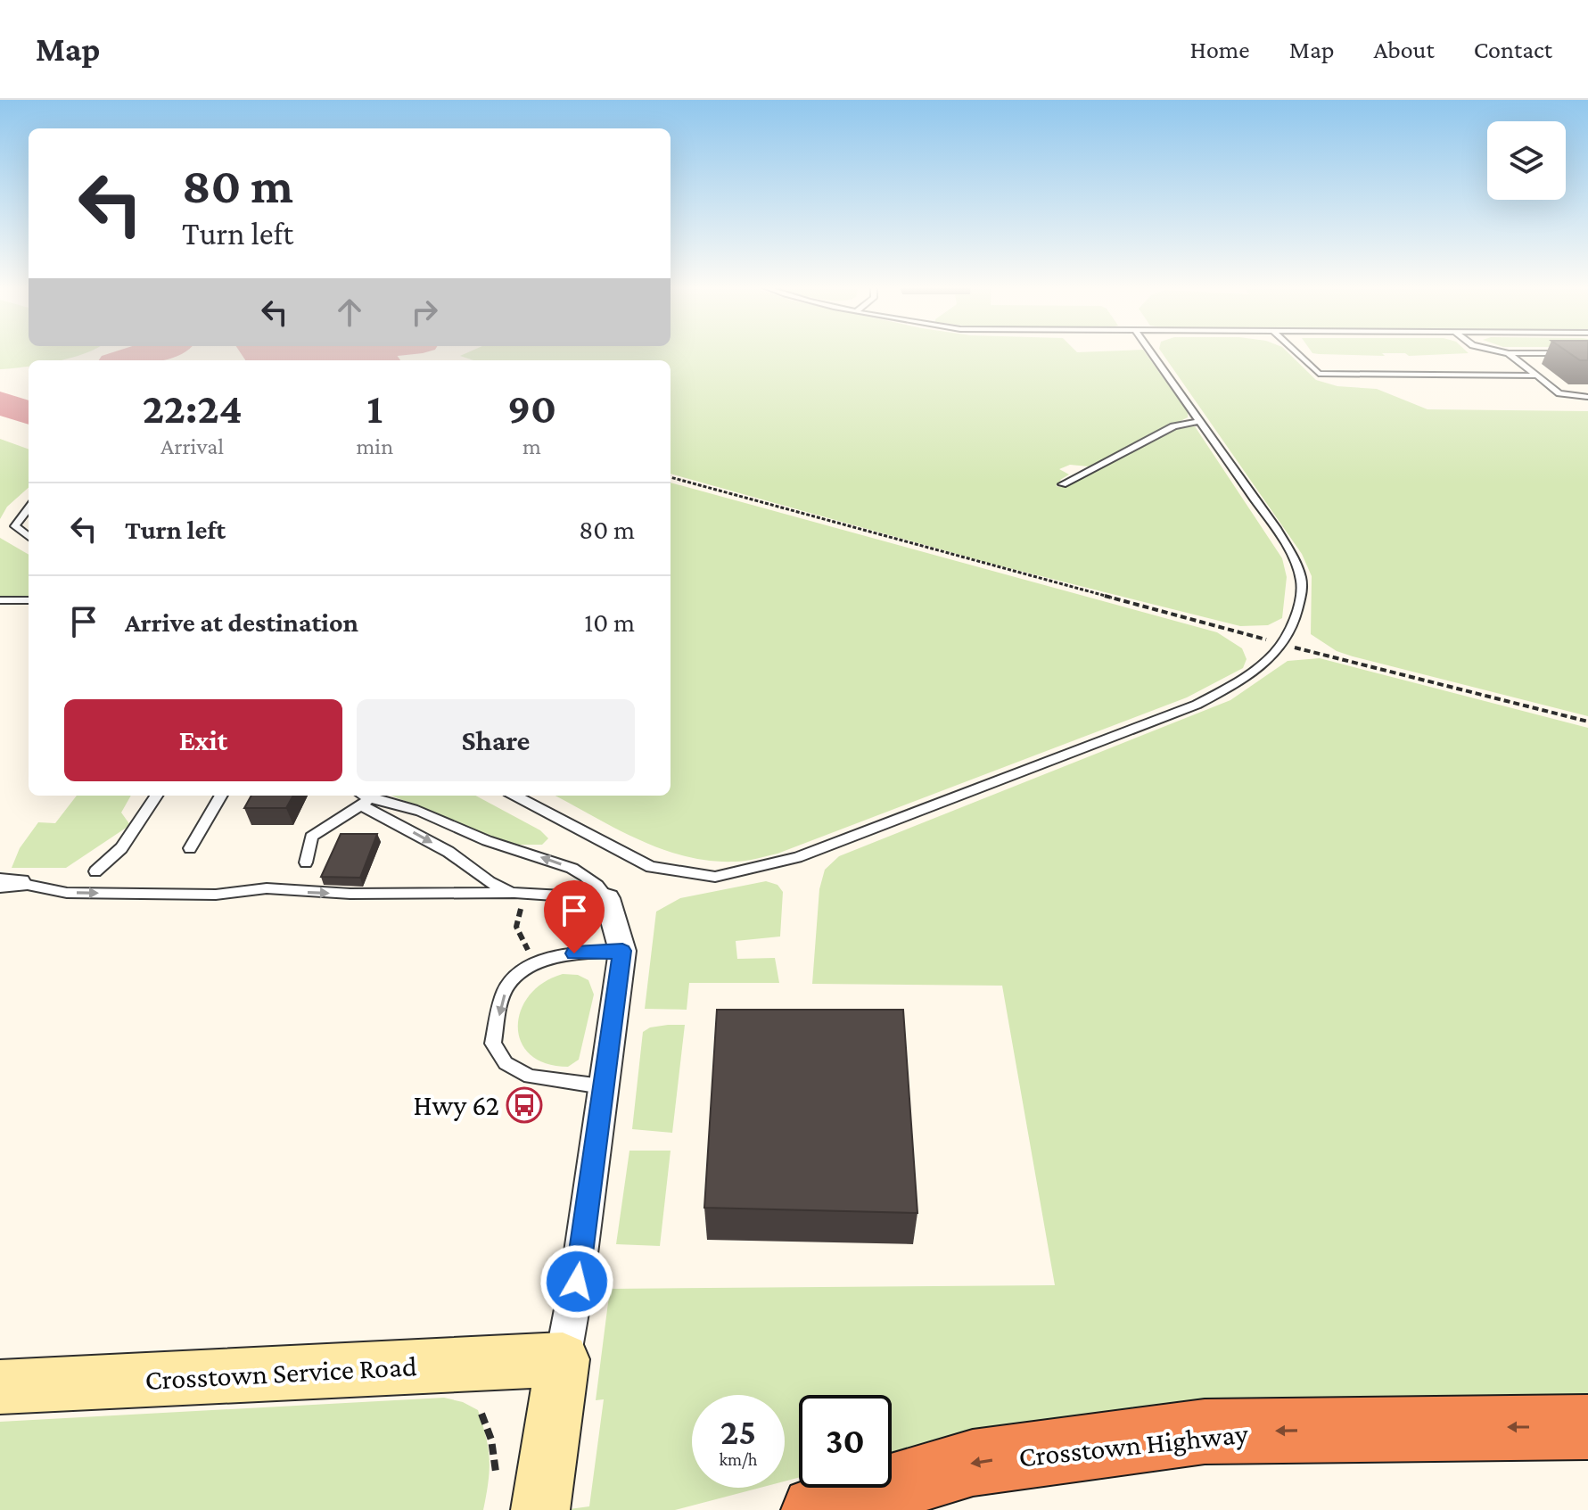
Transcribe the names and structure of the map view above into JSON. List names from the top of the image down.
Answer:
{
  "streets": {
    "highway": ["Crosstown Highway"],
    "street": ["Crosstown Service Road"]
  },
  "one_way": ["Crosstown Highway"],
  "places": {
    "bus stop": ["Hwy 62"]
  },
  "page": {
    "header": "Map",
    "nav": [
      "Home",
      "Map",
      "About",
      "Contact"
    ],
    "turn": ["80 m", "Turn left"],
    "eta": [
      "22:24",
      "Arrival",
      "1",
      "min",
      "90",
      "m"
    ],
    "list": [
      {
        "name": "Turn left",
        "value": "80 m"
      },
      {
        "name": "Arrive at destination",
        "value": "10 m"
      }
    ],
    "buttons": ["Exit", "Share"],
    "speed": "25 km/h",
    "limit": "30"
  }
}
